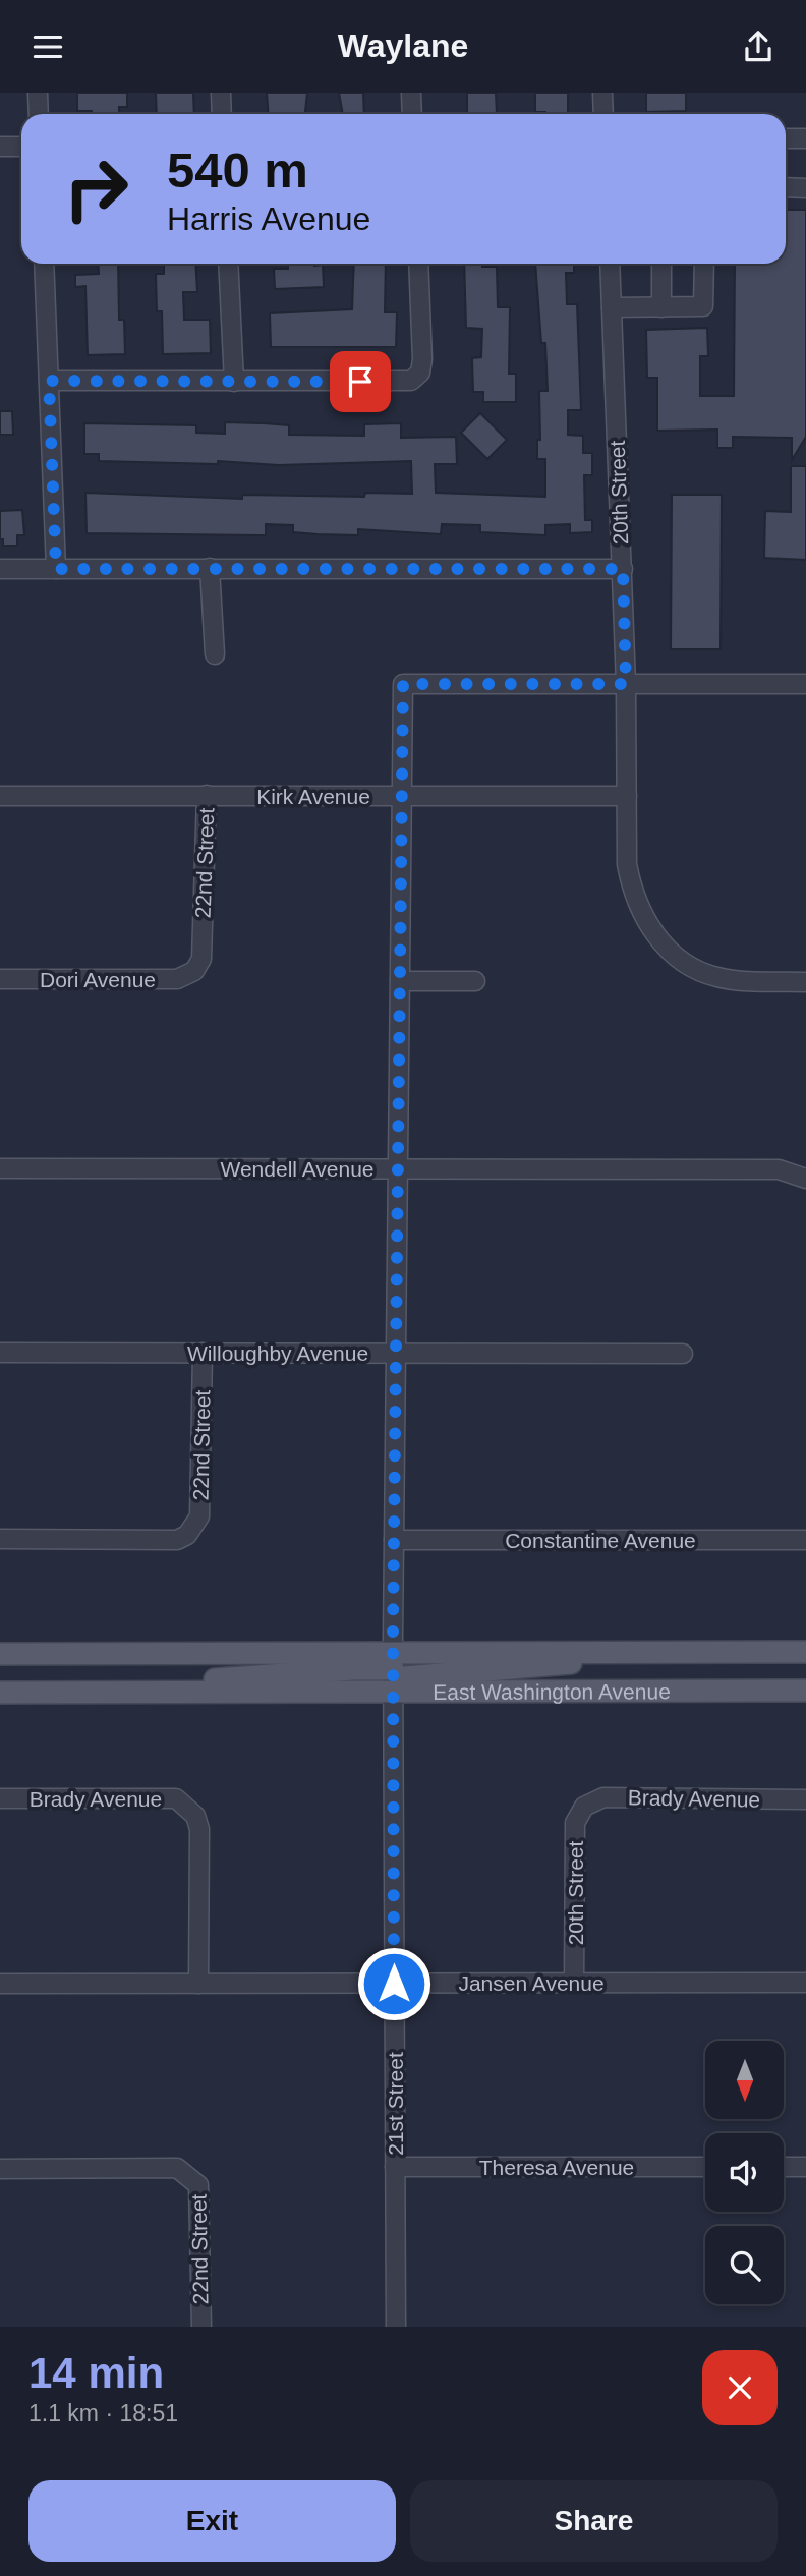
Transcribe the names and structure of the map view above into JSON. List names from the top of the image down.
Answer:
{
  "streets": {
    "main road": ["East Washington Avenue"],
    "street": [
      "20th Street",
      "Kirk Avenue",
      "22nd Street",
      "Dori Avenue",
      "Wendell Avenue",
      "Willoughby Avenue",
      "Constantine Avenue",
      "Brady Avenue",
      "Jansen Avenue",
      "21st Street",
      "Theresa Avenue"
    ]
  },
  "crossings": [
    ["20th Street", "Kirk Avenue"],
    ["20th Street", "Brady Avenue"],
    ["20th Street", "Jansen Avenue"],
    ["20th Street", "21st Street"],
    ["Kirk Avenue", "22nd Street"],
    ["Kirk Avenue", "21st Street"],
    ["22nd Street", "Dori Avenue"],
    ["22nd Street", "Willoughby Avenue"],
    ["Wendell Avenue", "21st Street"],
    ["Willoughby Avenue", "21st Street"],
    ["Constantine Avenue", "21st Street"],
    ["East Washington Avenue", "21st Street"],
    ["Brady Avenue", "Jansen Avenue"],
    ["Jansen Avenue", "21st Street"],
    ["21st Street", "Theresa Avenue"]
  ],
  "north": "bottom",
  "page": {
    "header": "Waylane",
    "turn": ["540 m", "Harris Avenue"],
    "heading": ["14 min", "1.1 km · 18:51"],
    "buttons": ["Exit", "Share"]
  }
}
